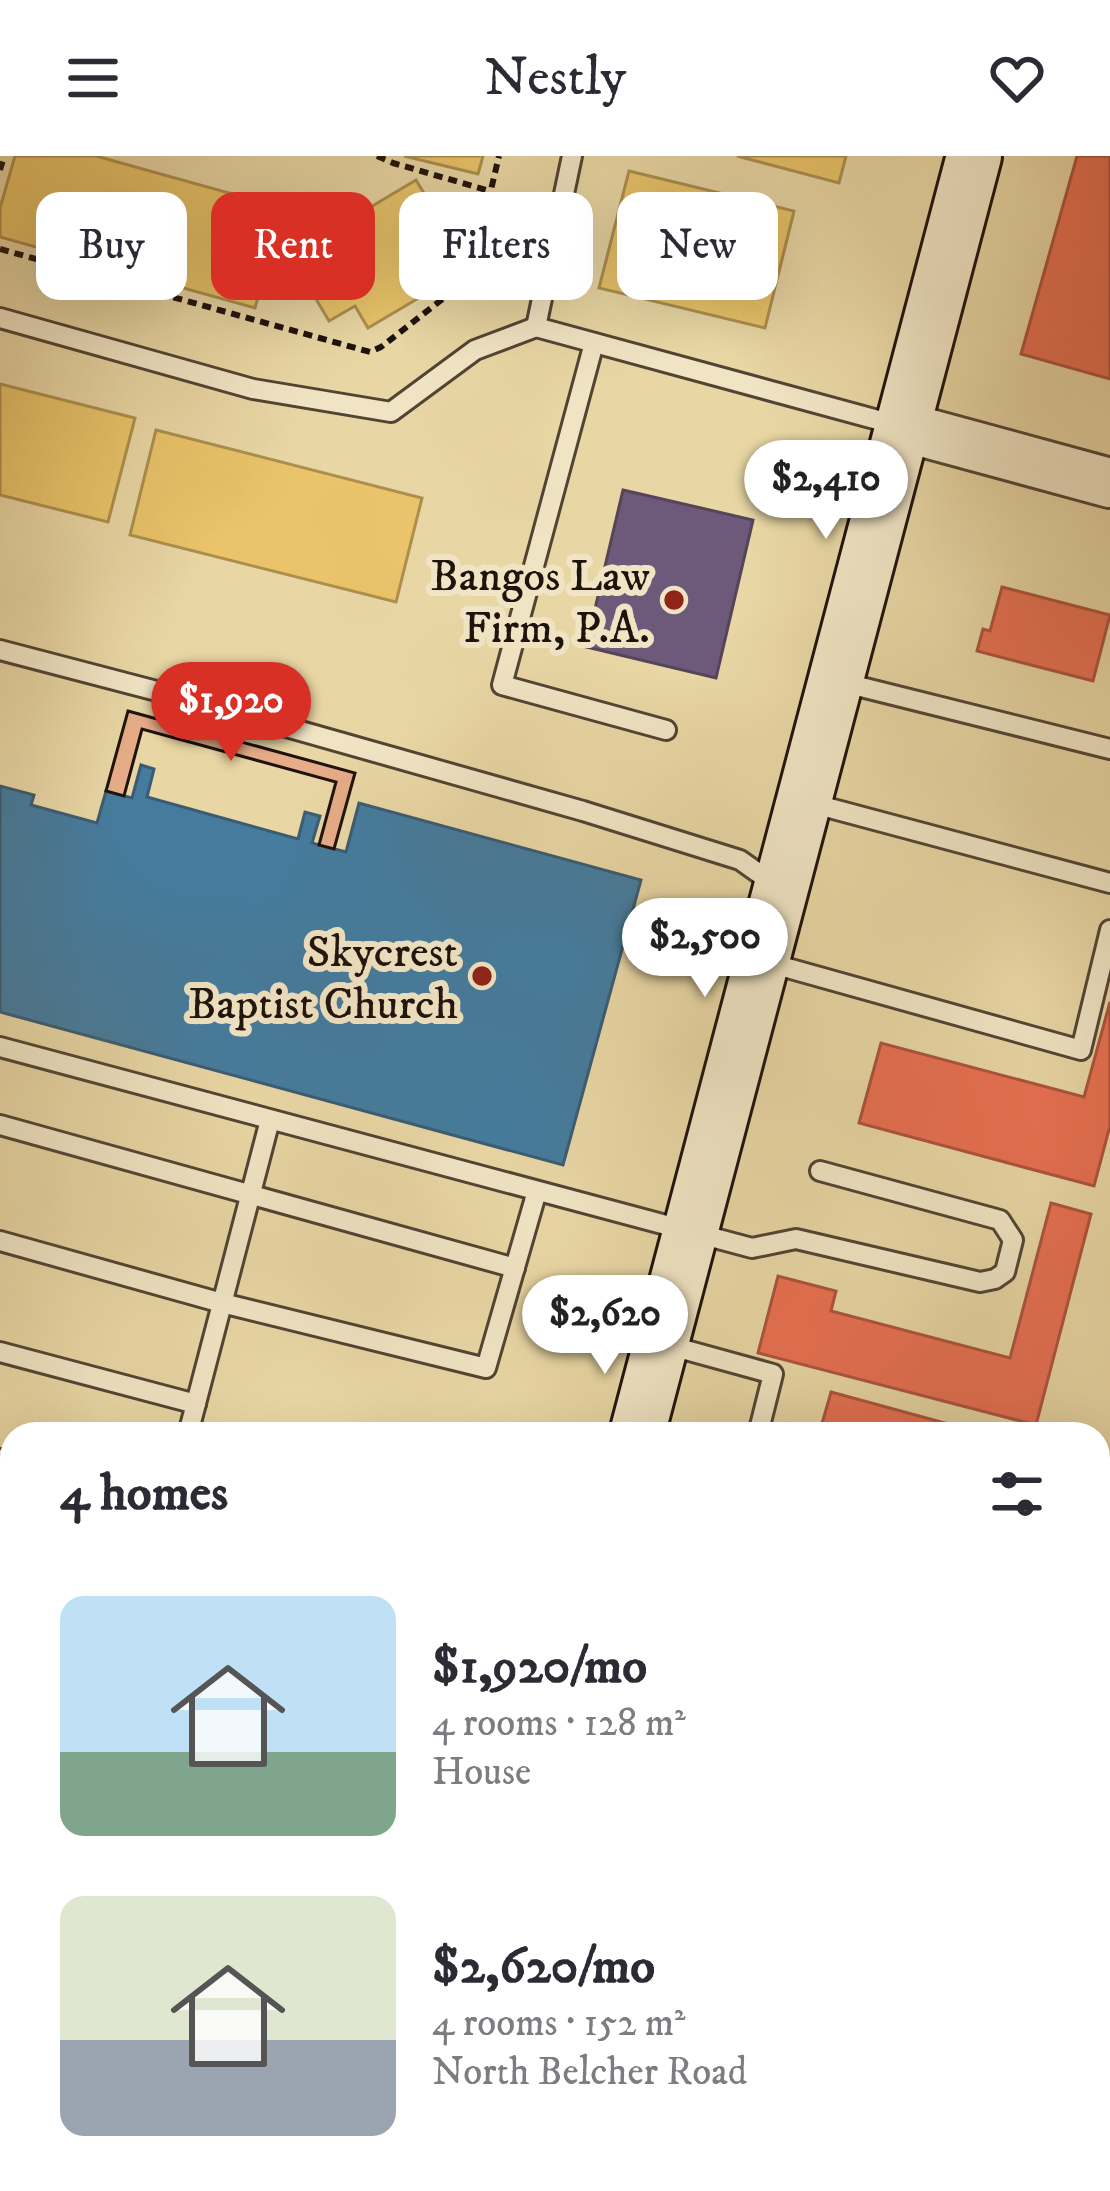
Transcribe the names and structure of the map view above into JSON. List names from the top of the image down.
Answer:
{
  "places": ["Bangos Law Firm, P.A.", "Skycrest Baptist Church"],
  "page": {
    "header": "Nestly",
    "chip": [
      "Buy",
      "Rent",
      "Filters",
      "New"
    ],
    "price": [
      "$2,410",
      "$1,920",
      "$2,500",
      "$2,620"
    ],
    "heading": "4 homes",
    "list": [
      {
        "name": "$1,920/mo",
        "note": "4 rooms · 128 m² · House"
      },
      {
        "name": "$2,620/mo",
        "note": "4 rooms · 152 m² · North Belcher Road"
      }
    ]
  }
}
